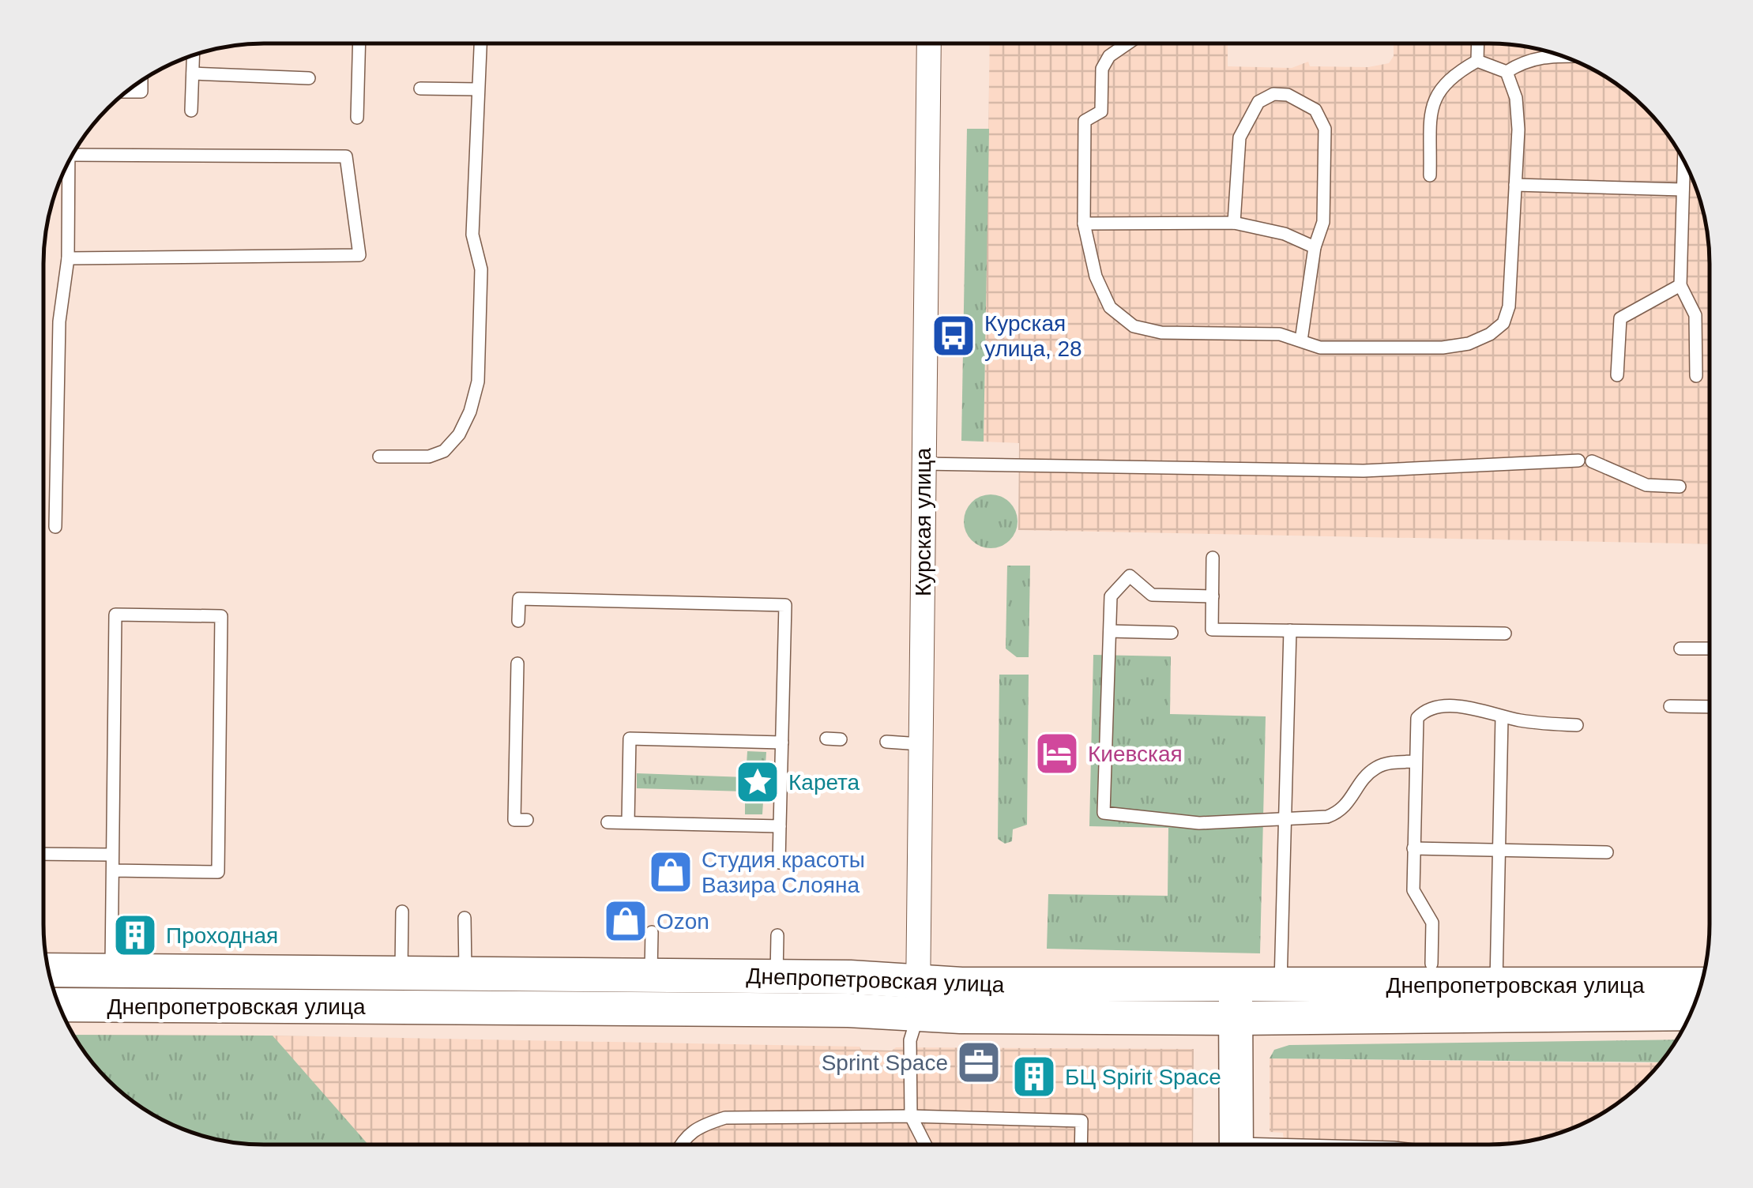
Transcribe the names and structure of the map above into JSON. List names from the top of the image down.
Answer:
{
  "streets": {
    "main road": ["Днепропетровская улица"],
    "street": ["Курская улица"]
  },
  "crossings": [
    ["Курская улица", "Днепропетровская улица"]
  ],
  "places": {
    "bus stop": ["Курская улица, 28"],
    "hotel": ["Киевская"],
    "place": ["Карета"],
    "shop": ["Студия красоты Вазира Слояна", "Ozon"],
    "building": ["Проходная", "БЦ Spirit Space"],
    "office": ["Sprint Space"]
  }
}
